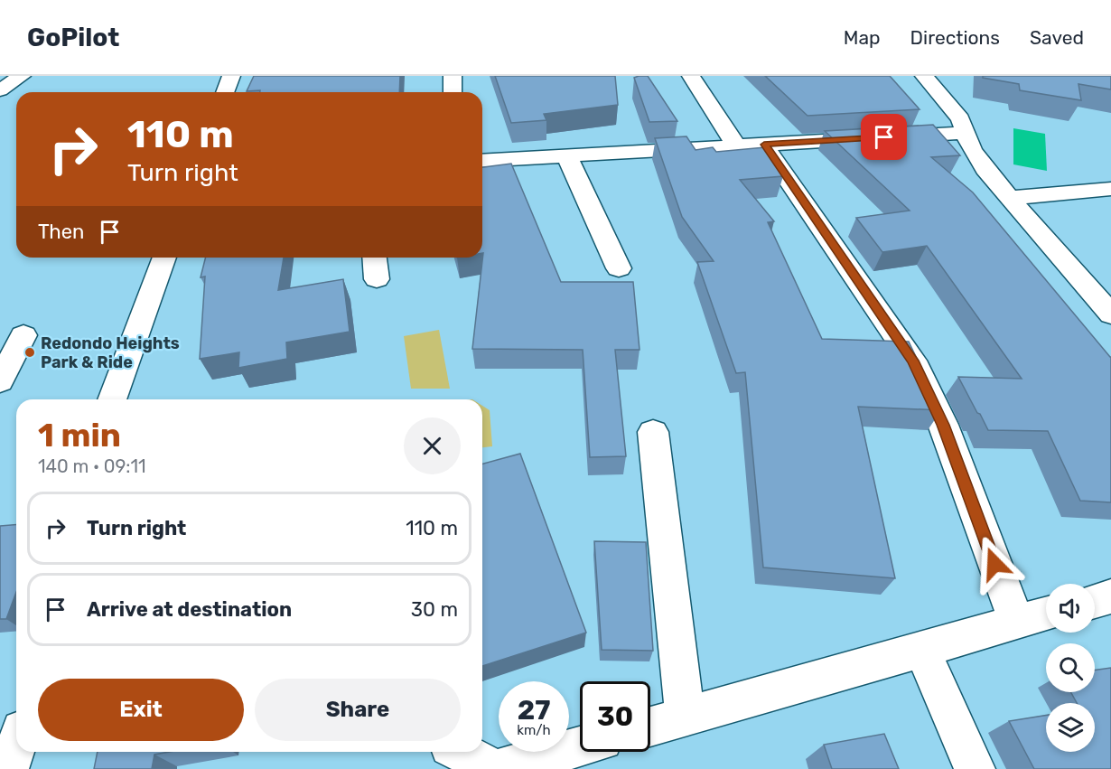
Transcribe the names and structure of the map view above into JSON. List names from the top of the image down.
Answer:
{
  "places": ["Redondo Heights Park & Ride"],
  "page": {
    "header": "GoPilot",
    "nav": ["Map", "Directions", "Saved"],
    "turn": ["110 m", "Turn right"],
    "then": "Then",
    "heading": ["1 min", "140 m · 09:11"],
    "list": [
      {
        "name": "Turn right",
        "value": "110 m"
      },
      {
        "name": "Arrive at destination",
        "value": "30 m"
      }
    ],
    "buttons": ["Exit", "Share"],
    "speed": "27 km/h",
    "limit": "30"
  }
}
